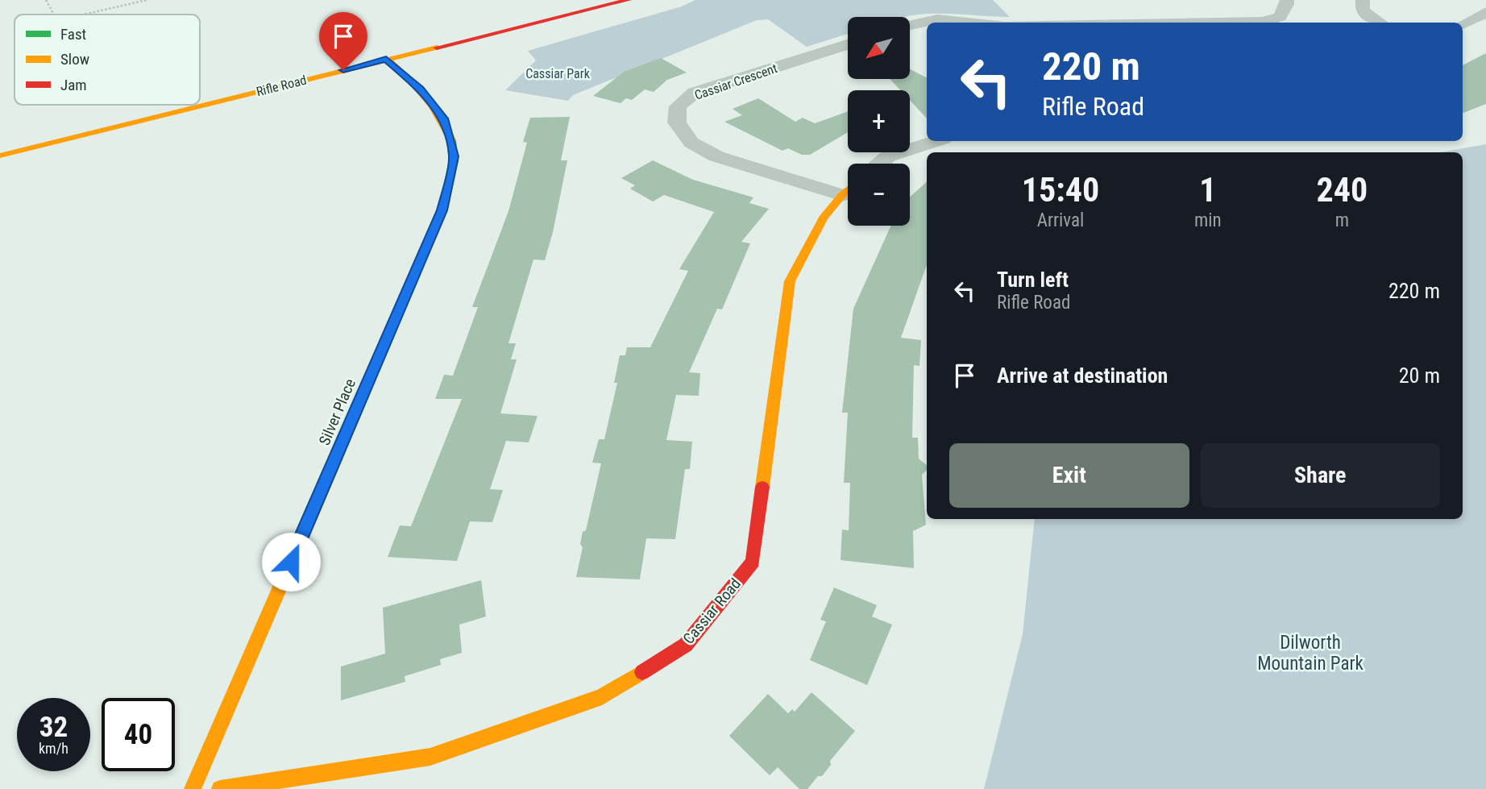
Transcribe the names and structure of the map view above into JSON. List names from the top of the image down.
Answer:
{
  "streets": {
    "street": [
      "Cassiar Crescent",
      "Rifle Road",
      "Silver Place",
      "Cassiar Road"
    ]
  },
  "crossings": [
    ["Cassiar Crescent", "Cassiar Road"],
    ["Rifle Road", "Silver Place"]
  ],
  "parks": ["Cassiar Park", "Dilworth Mountain Park"],
  "legend": ["Fast", "Slow", "Jam"],
  "north": "bottom left",
  "page": {
    "map_buttons": ["+", "−"],
    "turn": ["220 m", "Rifle Road"],
    "eta": [
      "15:40",
      "Arrival",
      "1",
      "min",
      "240",
      "m"
    ],
    "list": [
      {
        "name": "Turn left",
        "note": "Rifle Road",
        "value": "220 m"
      },
      {
        "name": "Arrive at destination",
        "value": "20 m"
      }
    ],
    "buttons": ["Exit", "Share"],
    "speed": "32 km/h",
    "limit": "40"
  }
}
